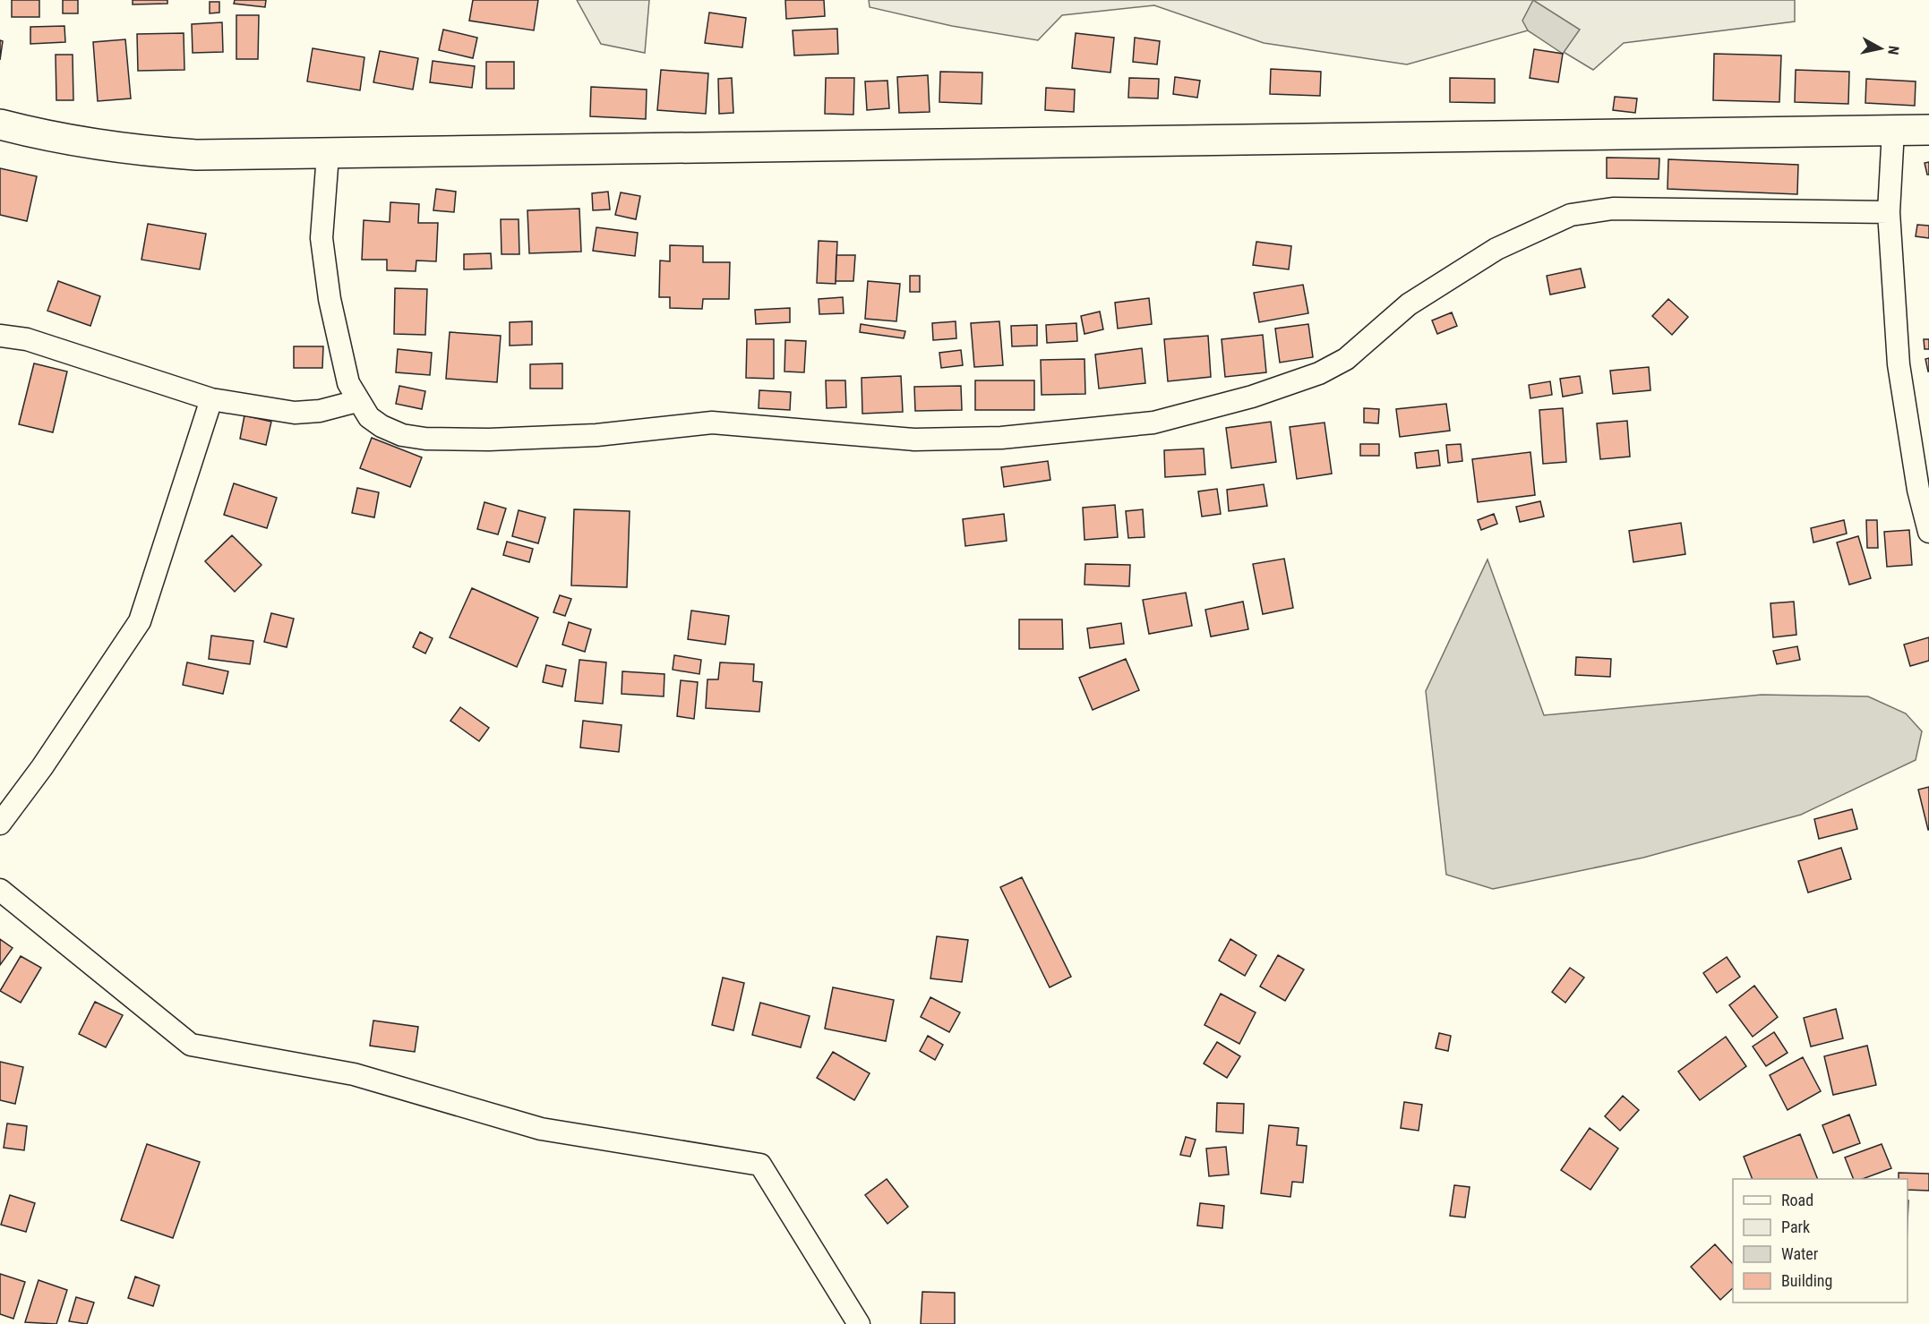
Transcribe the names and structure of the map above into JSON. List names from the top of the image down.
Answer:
{
  "legend": [
    "Road",
    "Park",
    "Water",
    "Building"
  ],
  "north": "right"
}
